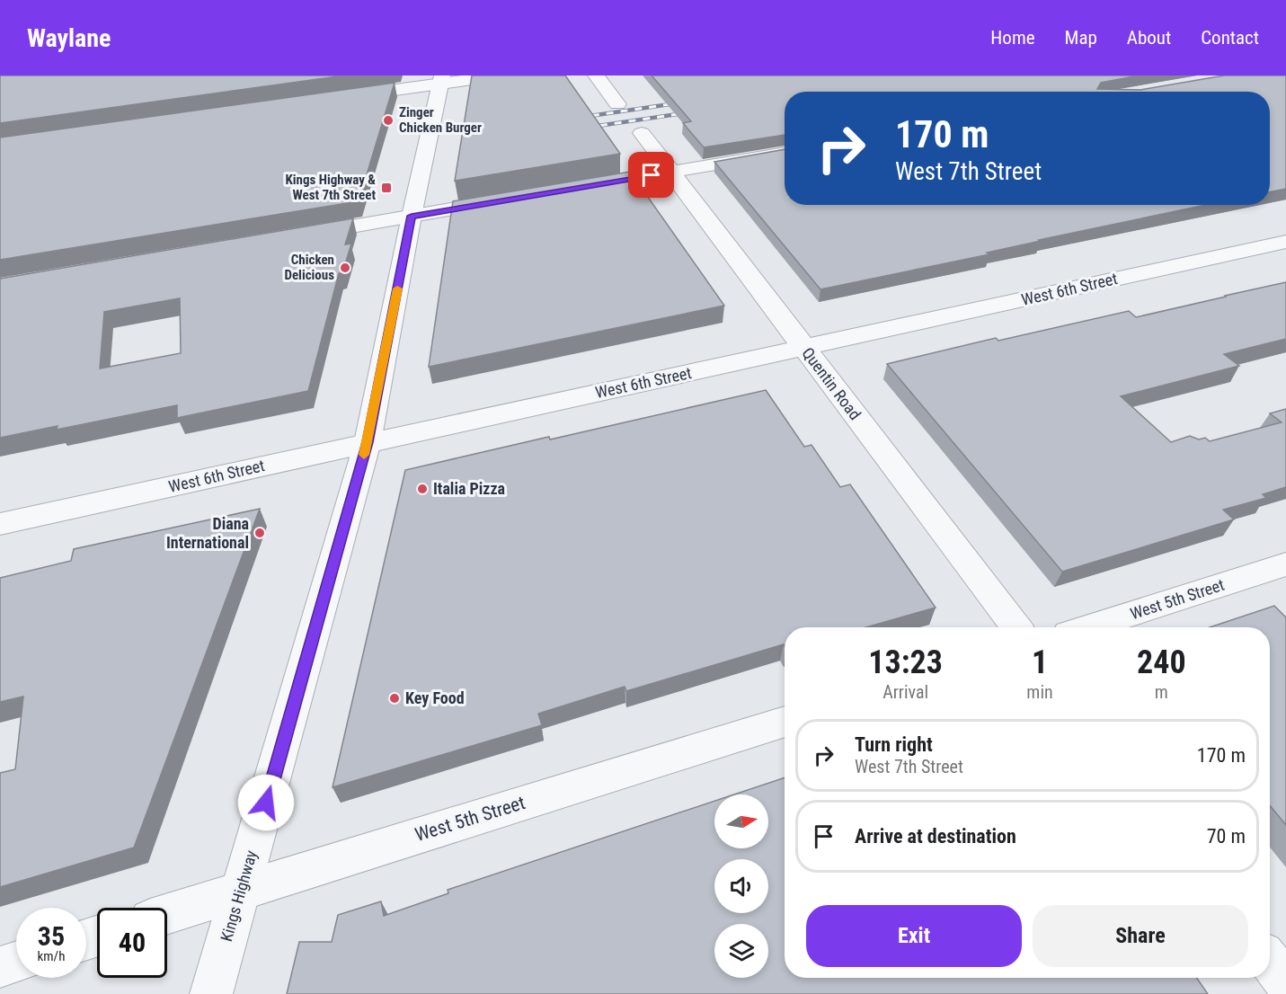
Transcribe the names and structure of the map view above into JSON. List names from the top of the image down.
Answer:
{
  "streets": {
    "street": [
      "West 6th Street",
      "Quentin Road",
      "West 5th Street",
      "Kings Highway"
    ]
  },
  "crossings": [
    ["West 6th Street", "Quentin Road"],
    ["West 6th Street", "Kings Highway"],
    ["West 5th Street", "Kings Highway"]
  ],
  "places": {
    "other": [
      "Zinger Chicken Burger",
      "Chicken Delicious",
      "Italia Pizza",
      "Diana International",
      "Key Food"
    ],
    "transit": ["Kings Highway & West 7th Street"]
  },
  "north": "right",
  "page": {
    "header": "Waylane",
    "nav": [
      "Home",
      "Map",
      "About",
      "Contact"
    ],
    "turn": ["170 m", "West 7th Street"],
    "eta": [
      "13:23",
      "Arrival",
      "1",
      "min",
      "240",
      "m"
    ],
    "list": [
      {
        "name": "Turn right",
        "note": "West 7th Street",
        "value": "170 m"
      },
      {
        "name": "Arrive at destination",
        "value": "70 m"
      }
    ],
    "buttons": ["Exit", "Share"],
    "speed": "35 km/h",
    "limit": "40"
  }
}
